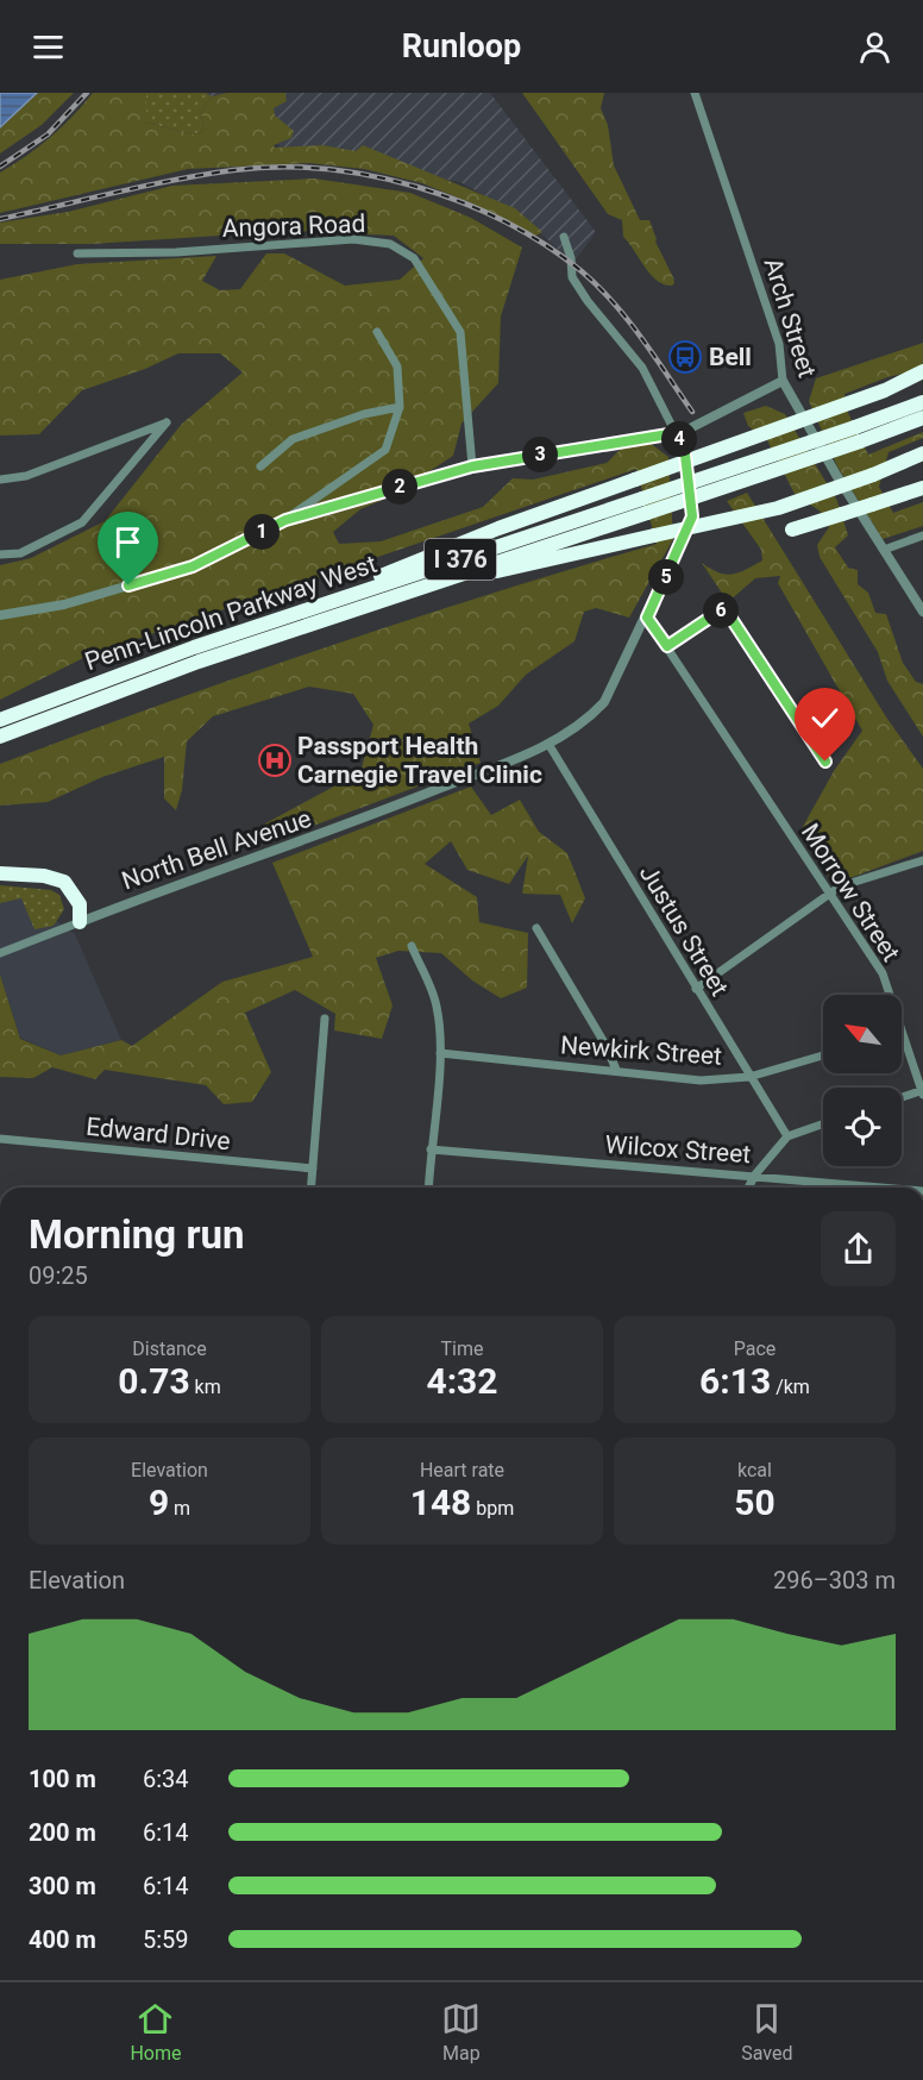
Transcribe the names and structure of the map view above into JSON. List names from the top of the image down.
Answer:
{
  "streets": {
    "highway": ["I 376", "Penn-Lincoln Parkway West"],
    "street": [
      "Angora Road",
      "Arch Street",
      "North Bell Avenue",
      "Morrow Street",
      "Justus Street",
      "Newkirk Street",
      "Edward Drive",
      "Wilcox Street"
    ]
  },
  "crossings": [
    ["North Bell Avenue", "Morrow Street"],
    ["North Bell Avenue", "Justus Street"],
    ["Justus Street", "Newkirk Street"]
  ],
  "places": {
    "bus stop": ["Bell"],
    "hospital": ["Passport Health Carnegie Travel Clinic"]
  },
  "north": "top left",
  "page": {
    "header": "Runloop",
    "pins": [
      "4",
      "3",
      "2",
      "1",
      "5",
      "6"
    ],
    "heading": ["Morning run", "09:25"],
    "stats": [
      ["Distance", "0.73 km"],
      ["Time", "4:32"],
      ["Pace", "6:13 /km"],
      ["Elevation", "9 m"],
      ["Heart rate", "148 bpm"],
      ["kcal", "50"]
    ],
    "chart": ["Elevation", "296–303 m"],
    "list": [
      {
        "name": "100 m",
        "note": "6:34"
      },
      {
        "name": "200 m",
        "note": "6:14"
      },
      {
        "name": "300 m",
        "note": "6:14"
      },
      {
        "name": "400 m",
        "note": "5:59"
      }
    ],
    "tabs": ["Home", "Map", "Saved"]
  }
}
